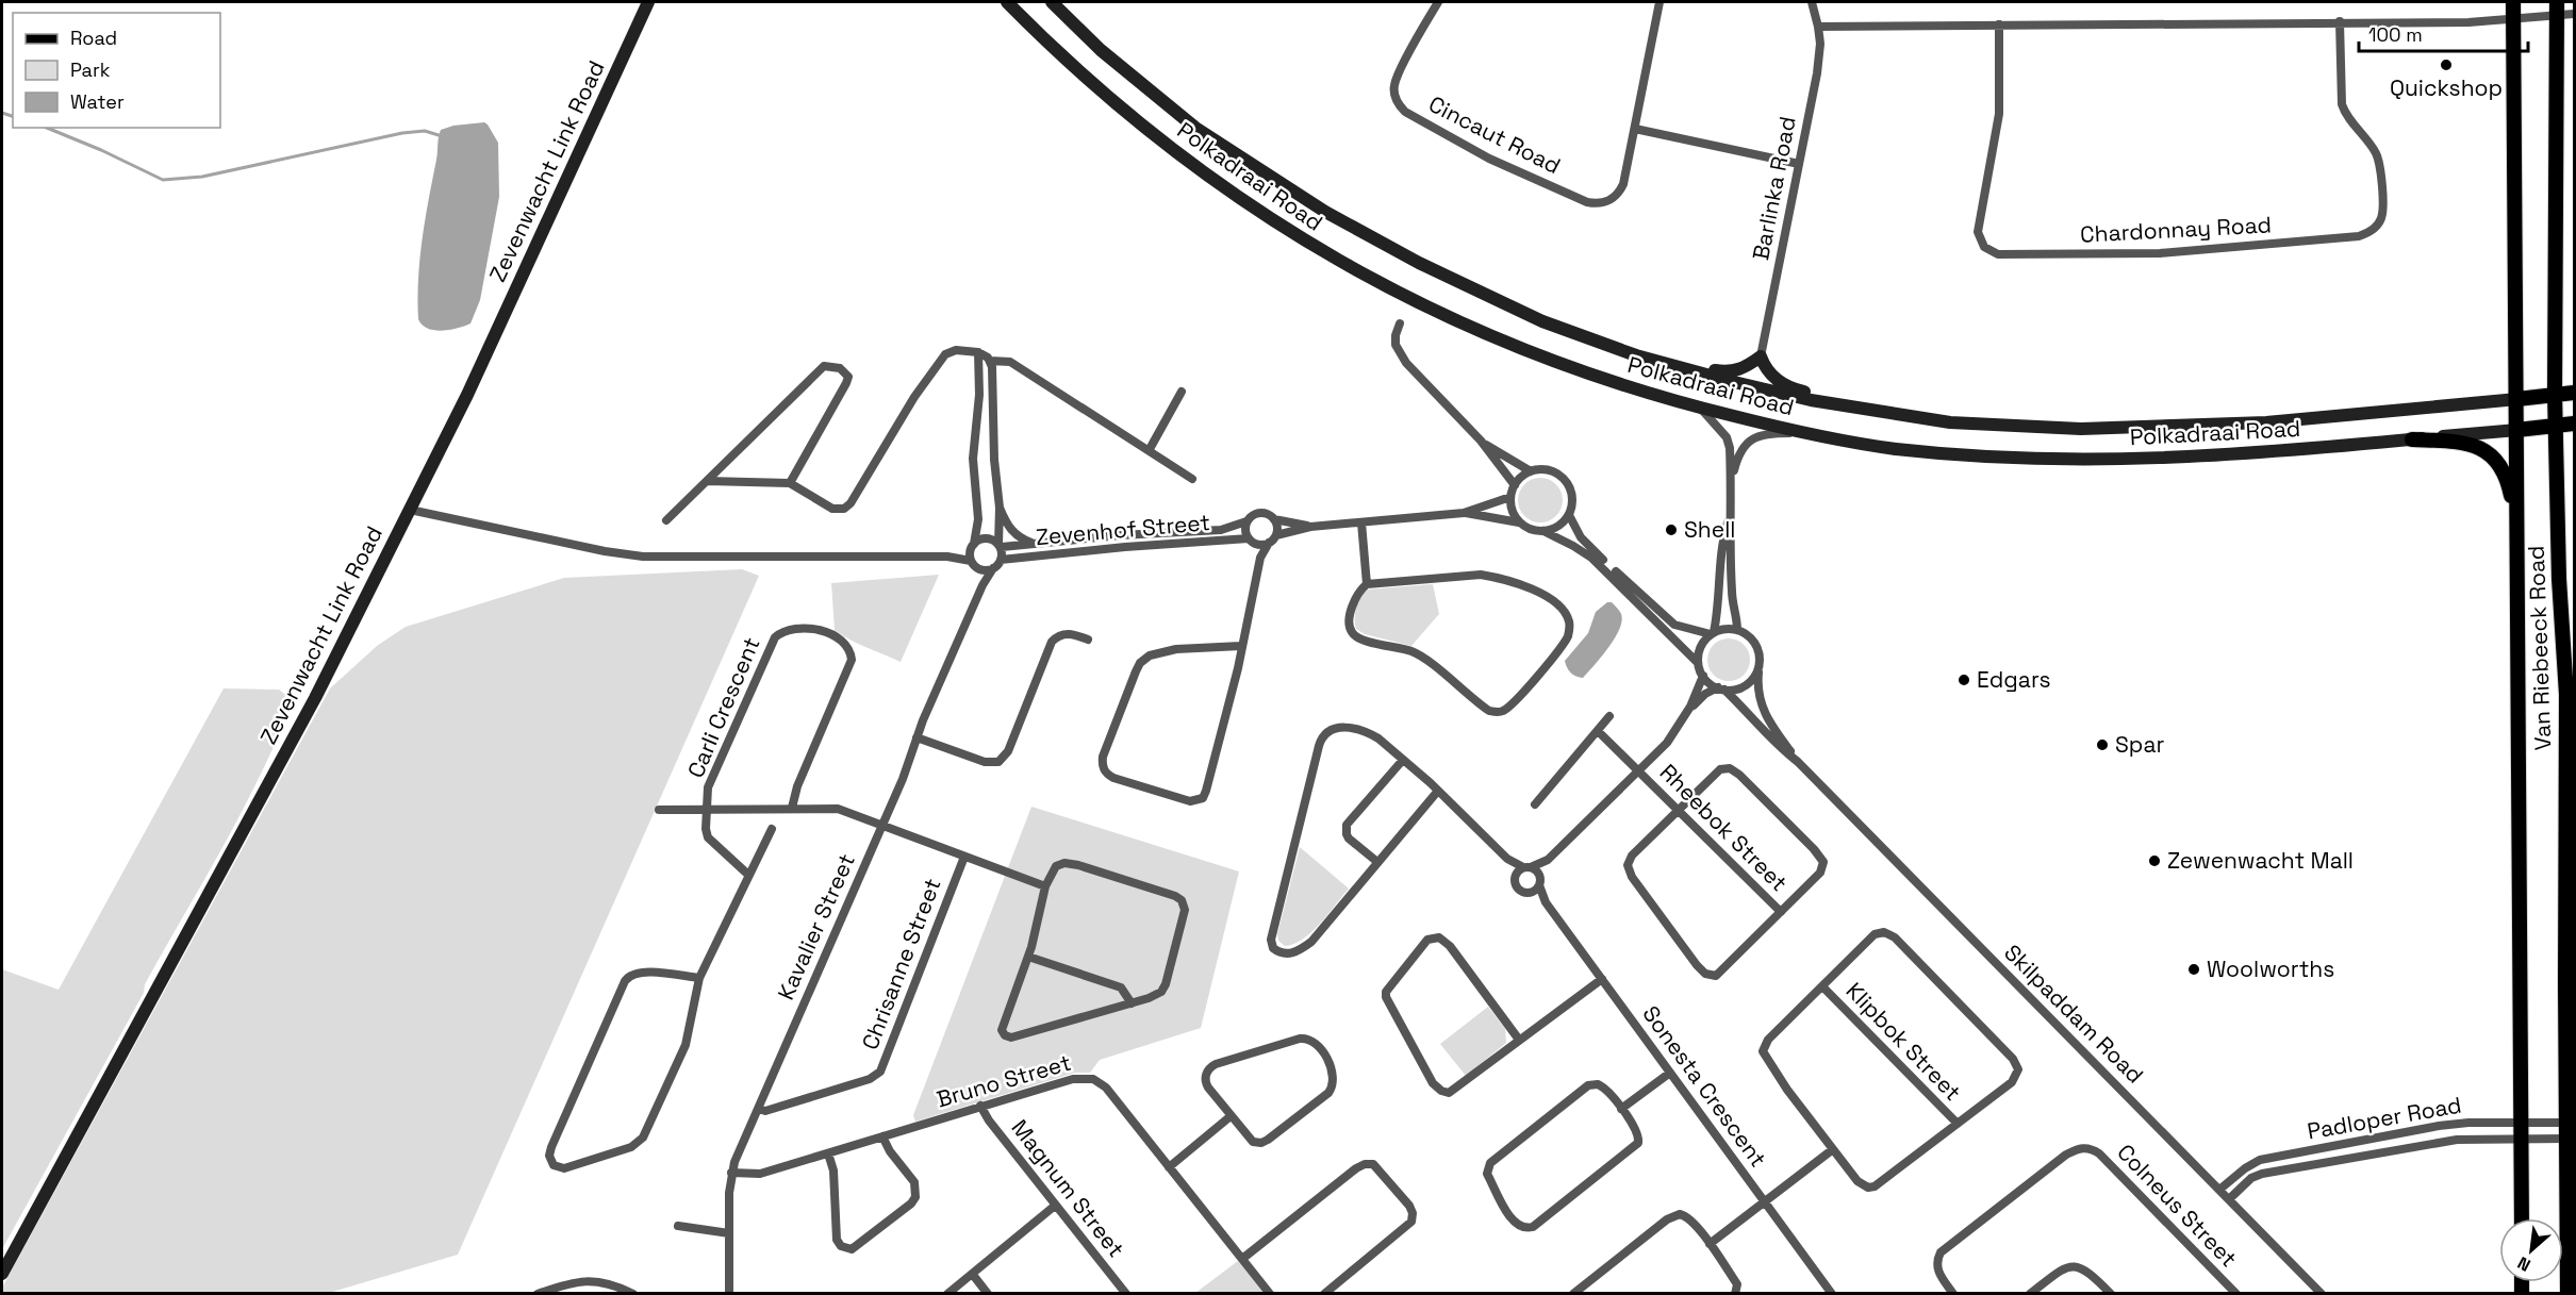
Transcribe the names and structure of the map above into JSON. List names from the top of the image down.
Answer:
{
  "streets": {
    "main road": ["Zevenwacht Link Road", "Polkadraai Road", "Van Riebeeck Road"],
    "street": [
      "Cincaut Road",
      "Barlinka Road",
      "Chardonnay Road",
      "Zevenhof Street",
      "Carli Crescent",
      "Rheebok Street",
      "Kavalier Street",
      "Chrisanne Street",
      "Skilpaddam Road",
      "Klipbok Street",
      "Bruno Street",
      "Sonesta Crescent",
      "Padloper Road",
      "Magnum Street",
      "Colneus Street"
    ]
  },
  "crossings": [
    ["Polkadraai Road", "Van Riebeeck Road"],
    ["Zevenhof Street", "Kavalier Street"],
    ["Van Riebeeck Road", "Padloper Road"],
    ["Kavalier Street", "Chrisanne Street"],
    ["Kavalier Street", "Bruno Street"],
    ["Skilpaddam Road", "Padloper Road"],
    ["Bruno Street", "Magnum Street"]
  ],
  "places": [
    "Quickshop",
    "Shell",
    "Edgars",
    "Spar",
    "Zewenwacht Mall",
    "Woolworths"
  ],
  "legend": ["Road", "Park", "Water"],
  "scale_bar": "100 m",
  "north": "bottom left"
}
